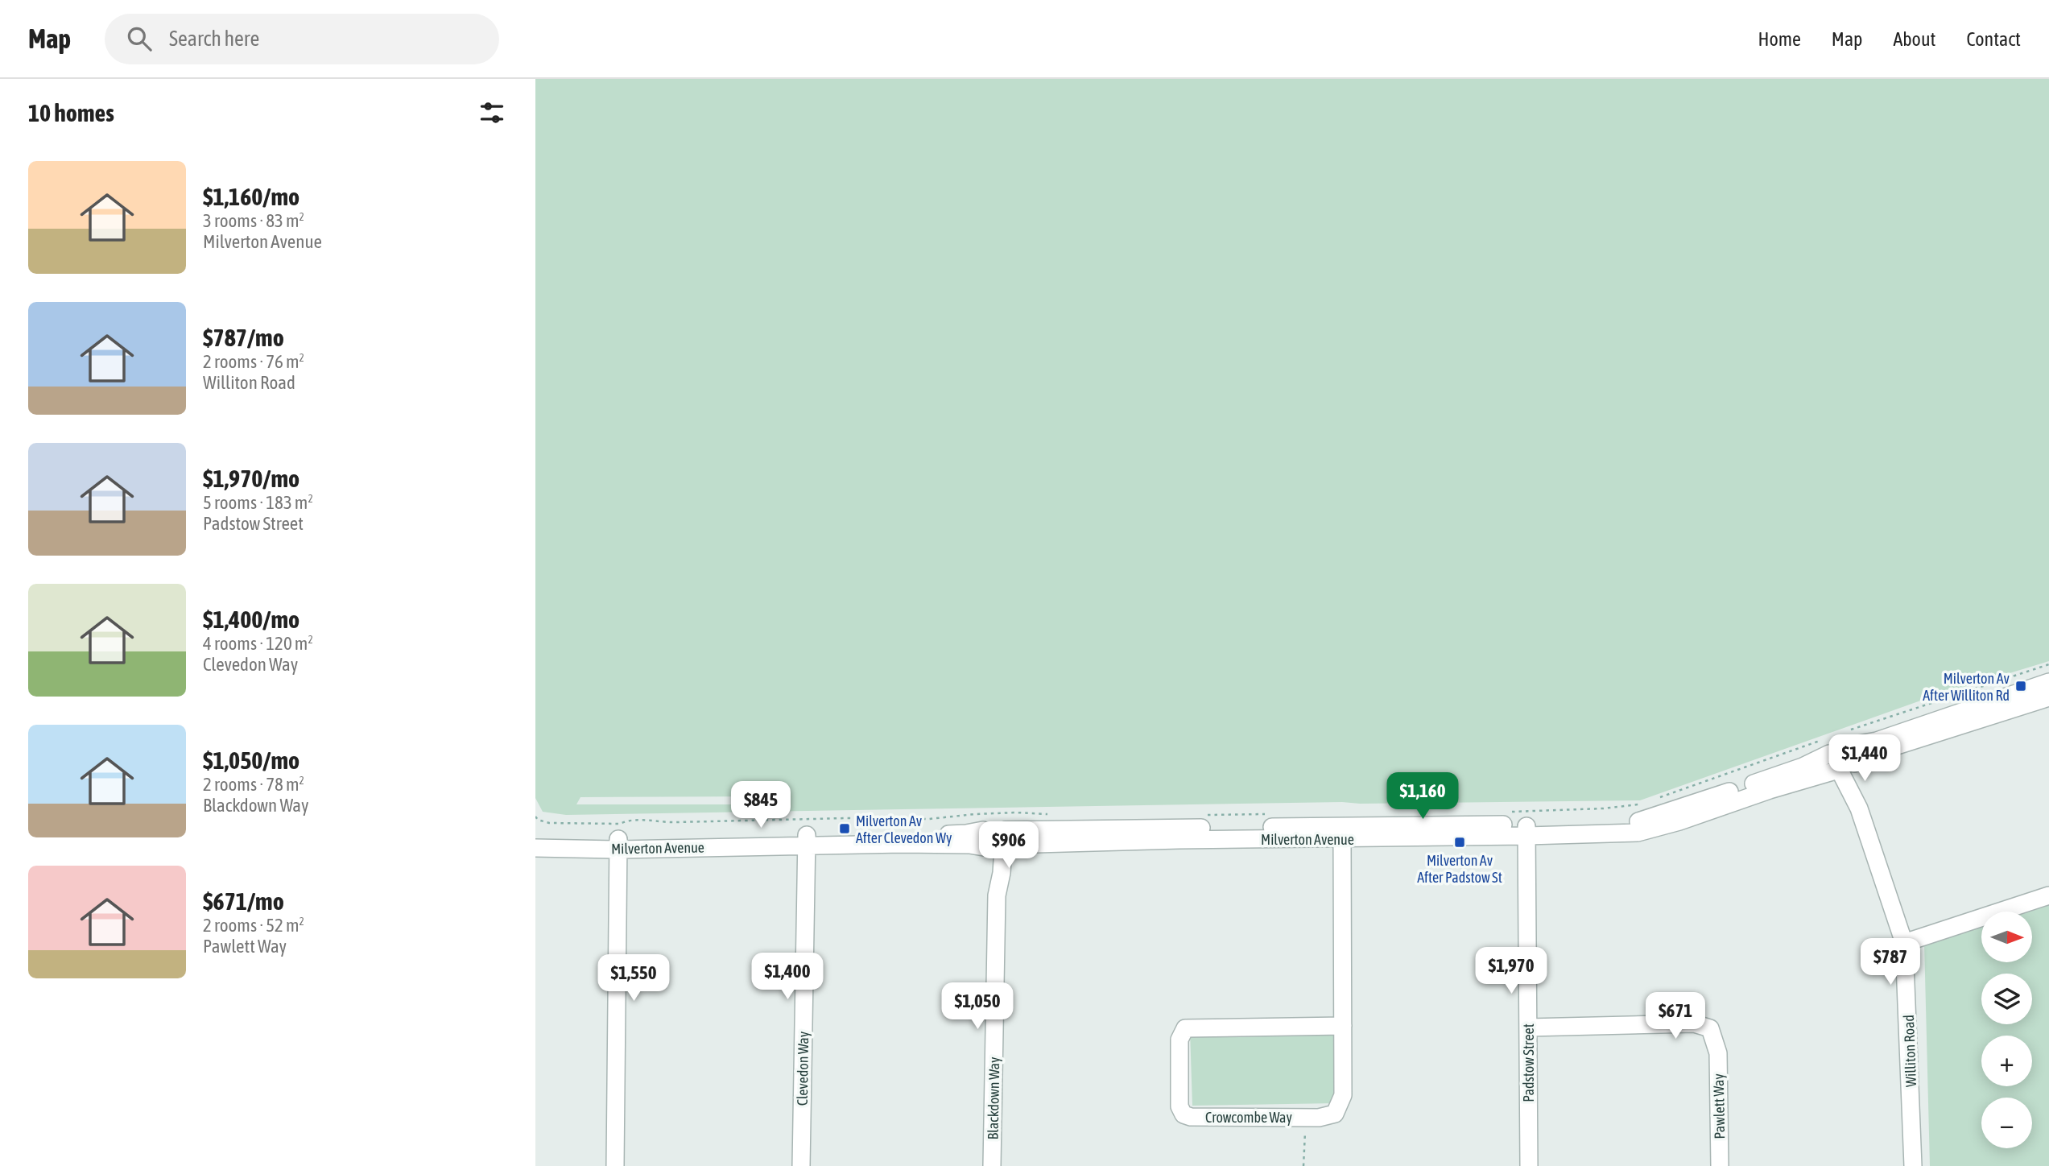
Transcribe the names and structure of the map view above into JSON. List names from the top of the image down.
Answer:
{
  "streets": {
    "street": [
      "Milverton Avenue",
      "Williton Road",
      "Padstow Street",
      "Clevedon Way",
      "Blackdown Way",
      "Pawlett Way",
      "Crowcombe Way"
    ]
  },
  "crossings": [
    ["Milverton Avenue", "Williton Road"],
    ["Milverton Avenue", "Padstow Street"],
    ["Milverton Avenue", "Clevedon Way"],
    ["Milverton Avenue", "Blackdown Way"],
    ["Milverton Avenue", "Crowcombe Way"],
    ["Padstow Street", "Pawlett Way"]
  ],
  "places": {
    "transit": ["Milverton Av After Williton Rd", "Milverton Av After Clevedon Wy", "Milverton Av After Padstow St"]
  },
  "north": "right",
  "page": {
    "header": "Map",
    "search": "Search here",
    "nav": [
      "Home",
      "Map",
      "About",
      "Contact"
    ],
    "heading": "10 homes",
    "list": [
      {
        "name": "$1,160/mo",
        "note": "3 rooms · 83 m² · Milverton Avenue"
      },
      {
        "name": "$787/mo",
        "note": "2 rooms · 76 m² · Williton Road"
      },
      {
        "name": "$1,970/mo",
        "note": "5 rooms · 183 m² · Padstow Street"
      },
      {
        "name": "$1,400/mo",
        "note": "4 rooms · 120 m² · Clevedon Way"
      },
      {
        "name": "$1,050/mo",
        "note": "2 rooms · 78 m² · Blackdown Way"
      },
      {
        "name": "$671/mo",
        "note": "2 rooms · 52 m² · Pawlett Way"
      }
    ],
    "price": [
      "$1,440",
      "$1,160",
      "$845",
      "$906",
      "$787",
      "$1,970",
      "$1,400",
      "$1,550",
      "$1,050",
      "$671"
    ],
    "map_buttons": ["+", "−"]
  }
}
